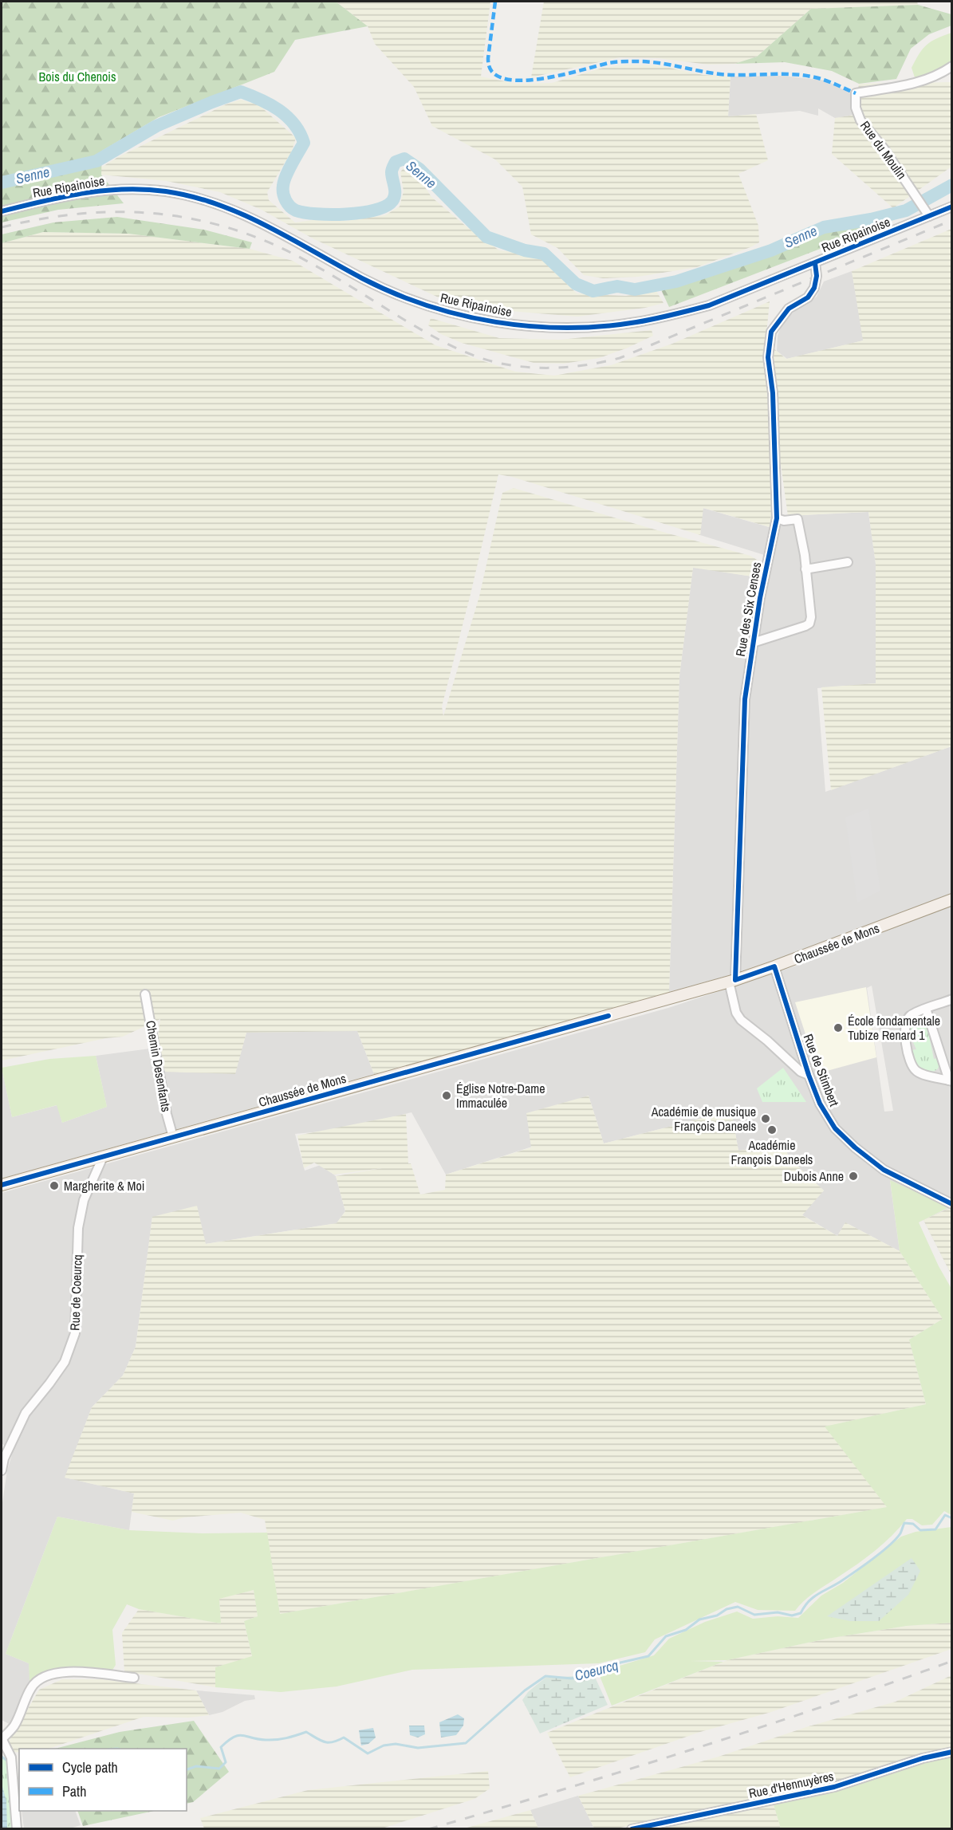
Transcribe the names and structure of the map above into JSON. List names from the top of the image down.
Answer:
{
  "streets": {
    "main road": ["Chaussée de Mons"],
    "street": [
      "Rue du Moulin",
      "Rue Ripainoise",
      "Rue des Six Censes",
      "Chemin Desenfants",
      "Rue de Stimbert",
      "Rue de Coeurcq",
      "Rue d'Hennuyères"
    ]
  },
  "crossings": [
    ["Rue du Moulin", "Rue Ripainoise"],
    ["Rue Ripainoise", "Rue des Six Censes"],
    ["Rue des Six Censes", "Chaussée de Mons"],
    ["Rue des Six Censes", "Rue de Stimbert"],
    ["Chaussée de Mons", "Chemin Desenfants"],
    ["Chaussée de Mons", "Rue de Stimbert"],
    ["Chaussée de Mons", "Rue de Coeurcq"]
  ],
  "water": ["Senne", "Coeurcq"],
  "parks": ["Bois du Chenois"],
  "places": [
    "École fondamentale Tubize Renard 1",
    "Église Notre-Dame Immaculée",
    "Académie de musique François Daneels",
    "Académie François Daneels",
    "Dubois Anne",
    "Margherite & Moi"
  ],
  "legend": ["Cycle path", "Path"]
}
